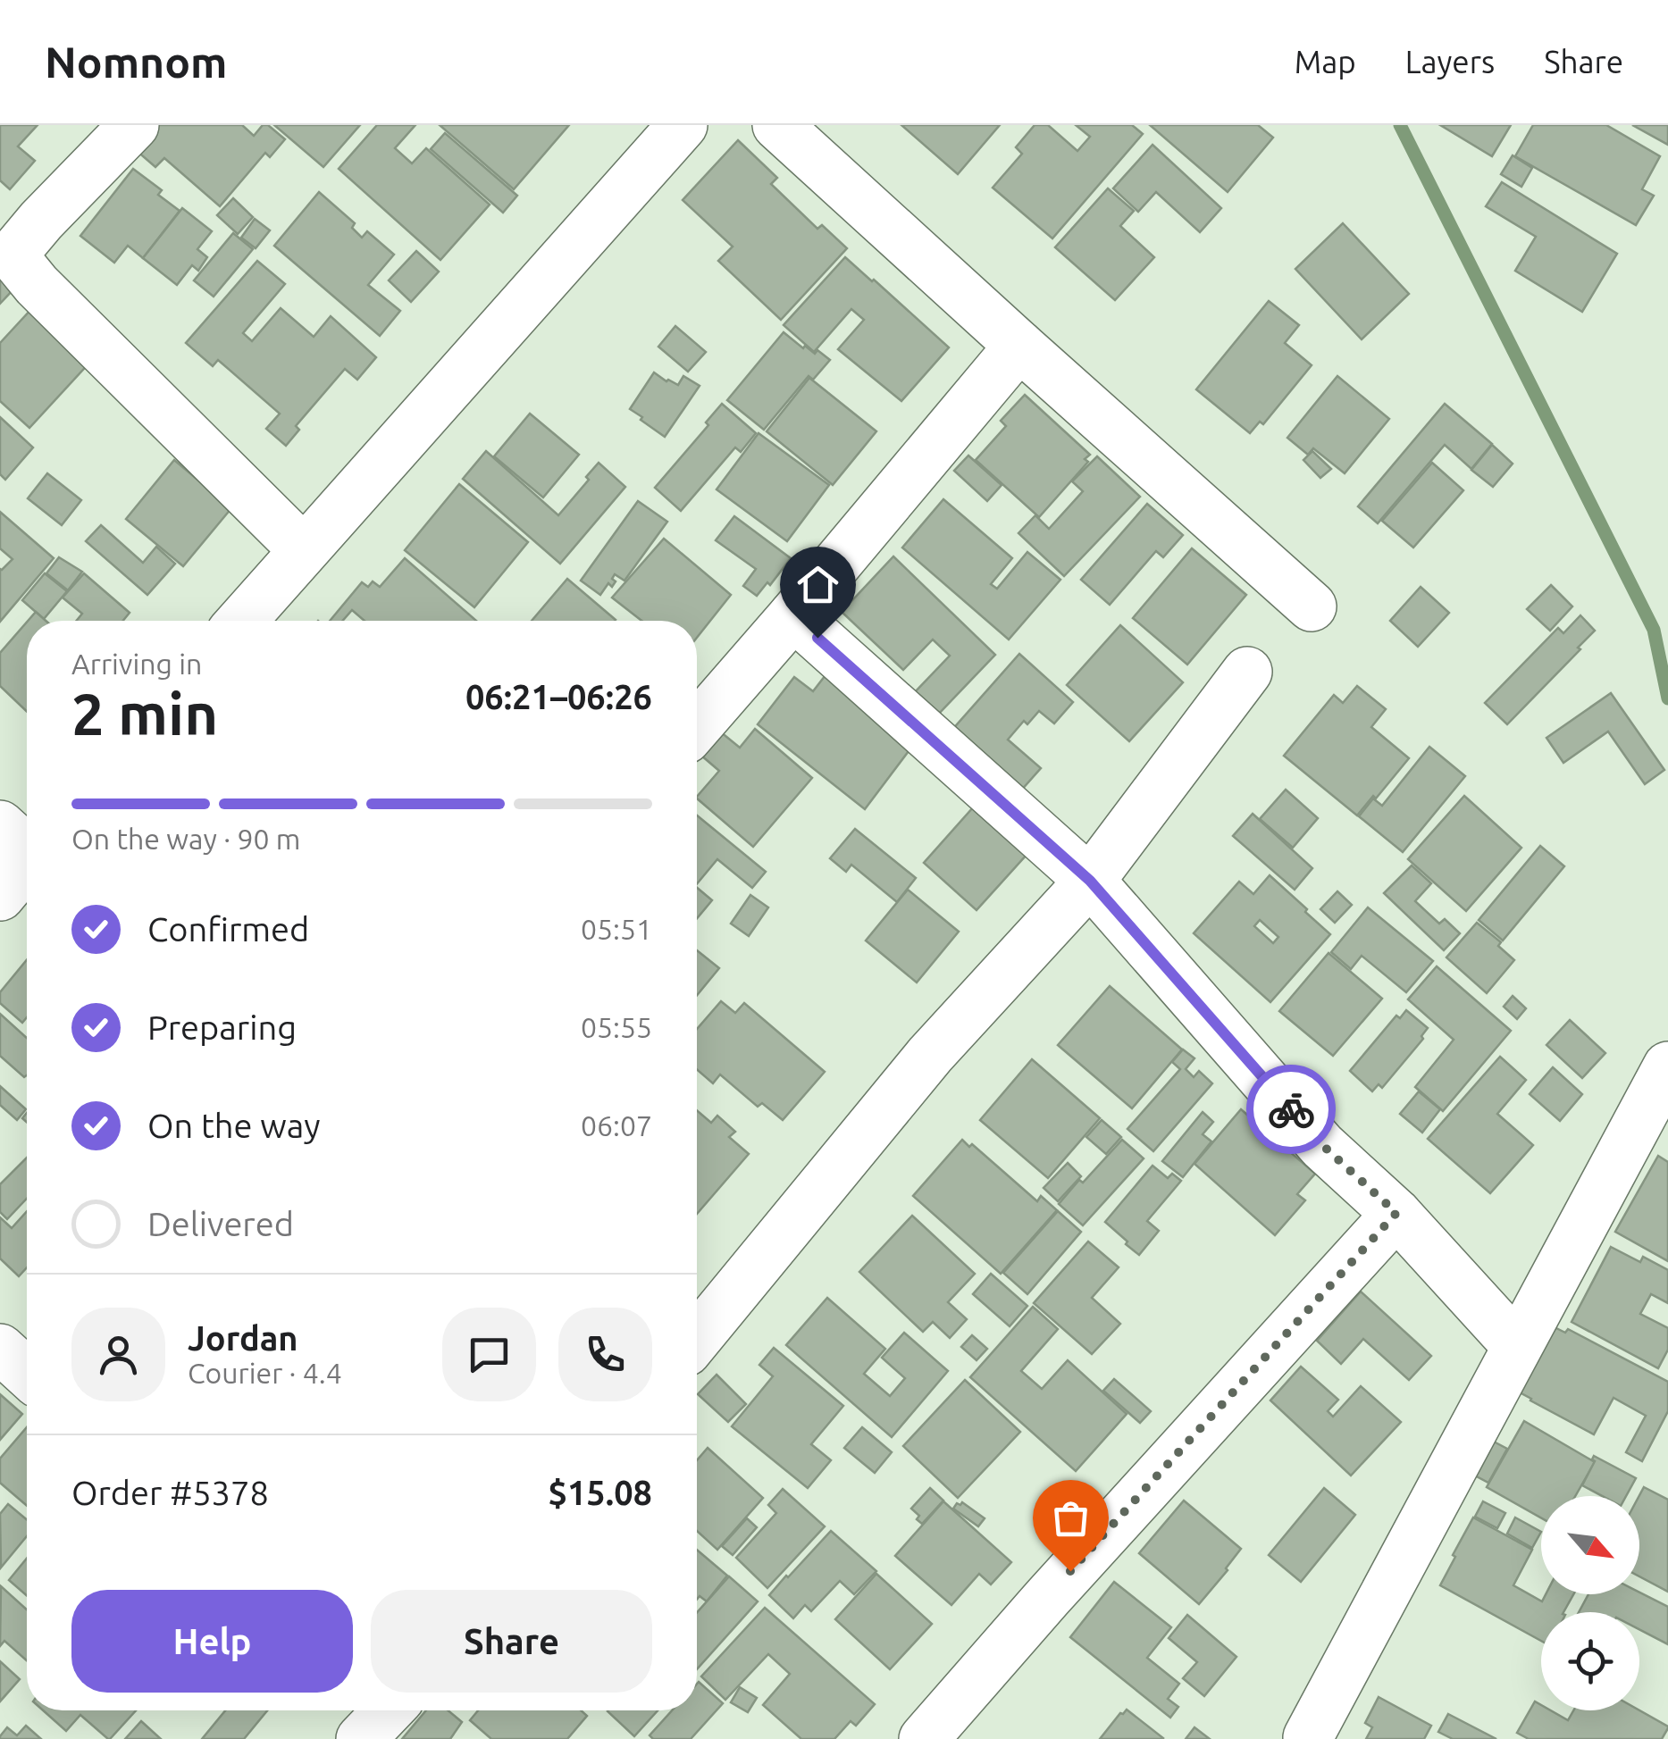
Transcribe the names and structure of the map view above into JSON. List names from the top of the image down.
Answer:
{
  "north": "bottom right",
  "page": {
    "header": "Nomnom",
    "nav": ["Map", "Layers", "Share"],
    "heading": ["2 min", "Arriving in", "06:21–06:26"],
    "panel": [
      "Jordan",
      "Courier · 4.4",
      "Order #5378",
      "$15.08"
    ],
    "bar": "On the way · 90 m",
    "list": [
      ["Confirmed", "05:51"],
      ["Preparing", "05:55"],
      ["On the way", "06:07"],
      "Delivered"
    ],
    "buttons": ["Help", "Share"]
  }
}
